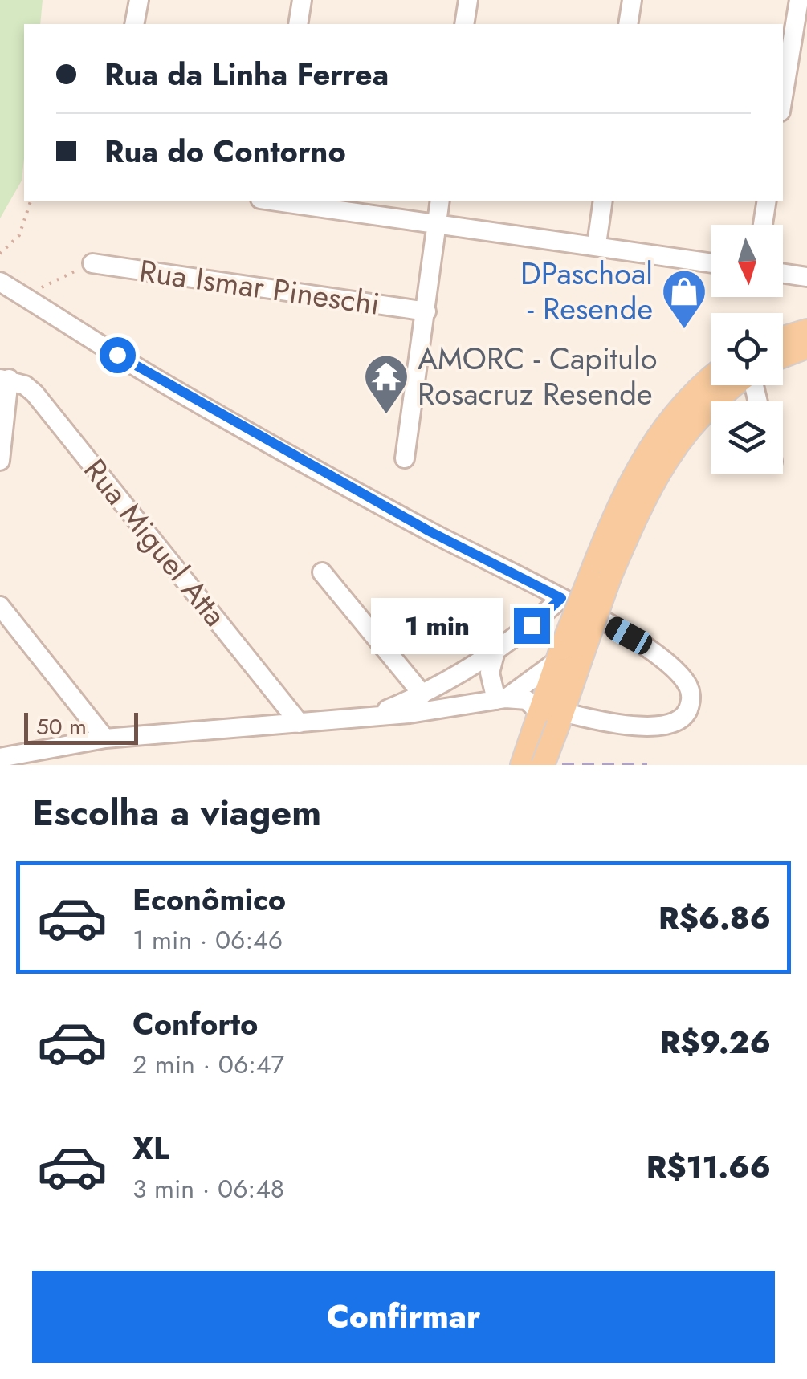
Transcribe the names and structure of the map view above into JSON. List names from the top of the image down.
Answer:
{
  "streets": {
    "street": ["Rua Ismar Pineschi", "Rua Miguel Atta"]
  },
  "places": {
    "shop": ["DPaschoal - Resende"],
    "temple": ["AMORC - Capitulo Rosacruz Resende"]
  },
  "scale_bar": "50 m",
  "north": "bottom",
  "page": {
    "banner": ["Rua da Linha Ferrea", "Rua do Contorno"],
    "bubble": "1 min",
    "scale": "50 m",
    "heading": "Escolha a viagem",
    "list": [
      {
        "name": "Econômico",
        "note": "1 min · 06:46",
        "value": "R$6.86"
      },
      {
        "name": "Conforto",
        "note": "2 min · 06:47",
        "value": "R$9.26"
      },
      {
        "name": "XL",
        "note": "3 min · 06:48",
        "value": "R$11.66"
      }
    ],
    "buttons": "Confirmar"
  }
}
